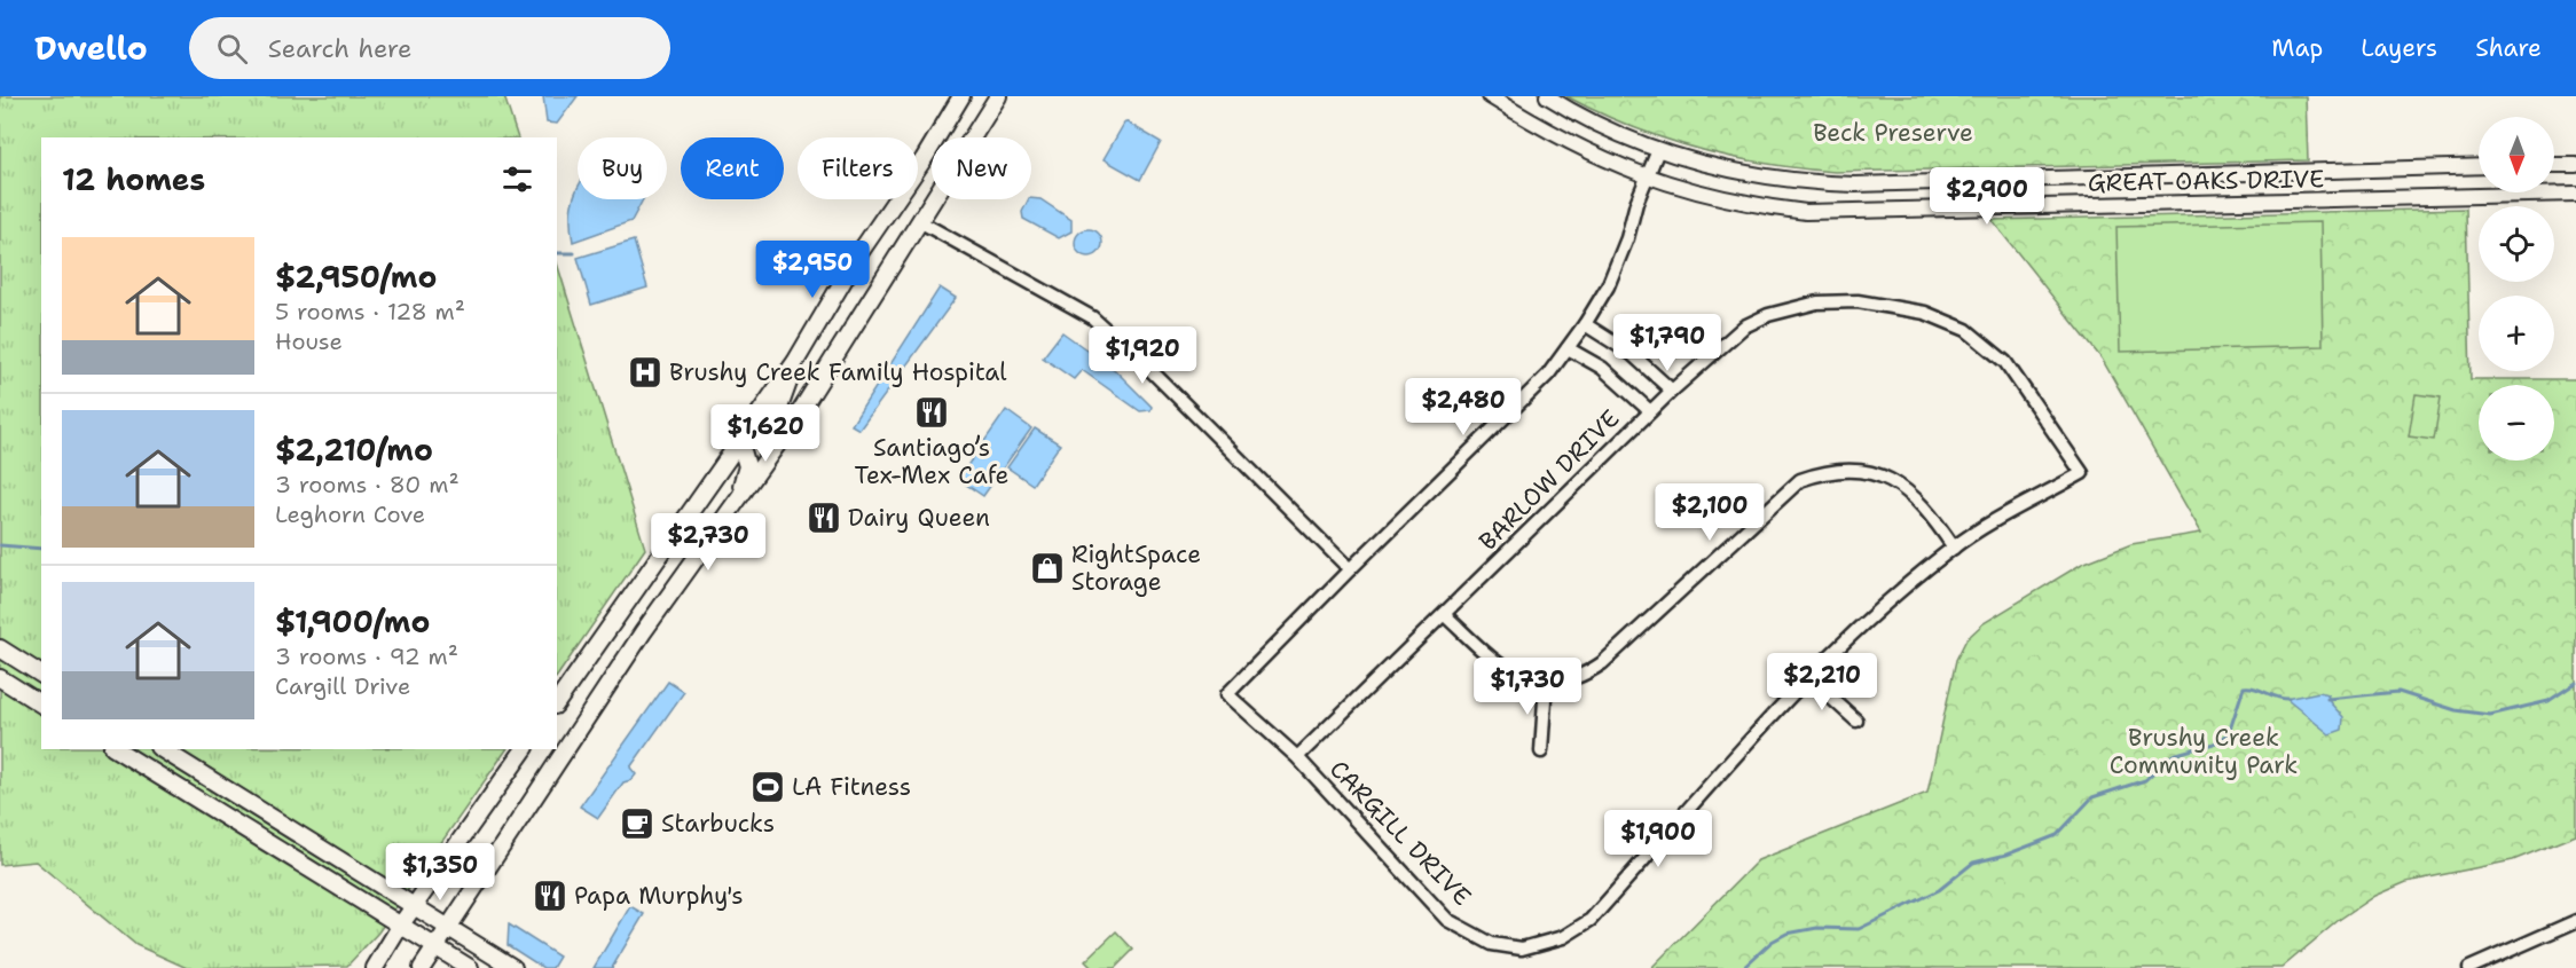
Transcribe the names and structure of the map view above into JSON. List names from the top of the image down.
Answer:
{
  "streets": {
    "street": ["GREAT OAKS DRIVE", "BARLOW DRIVE", "CARGILL DRIVE"]
  },
  "crossings": [
    ["BARLOW DRIVE", "CARGILL DRIVE"]
  ],
  "parks": ["Beck Preserve", "Brushy Creek Community Park"],
  "places": {
    "hospital": ["Brushy Creek Family Hospital"],
    "restaurant": ["Santiago’s Tex-Mex Cafe", "Dairy Queen", "Papa Murphy's"],
    "shop": ["RightSpace Storage"],
    "sports": ["LA Fitness"],
    "cafe": ["Starbucks"]
  },
  "north": "bottom",
  "page": {
    "header": "Dwello",
    "search": "Search here",
    "nav": ["Map", "Layers", "Share"],
    "map_buttons": ["+", "−"],
    "chip": [
      "Buy",
      "Rent",
      "Filters",
      "New"
    ],
    "heading": "12 homes",
    "price": [
      "$2,900",
      "$2,950",
      "$1,790",
      "$1,920",
      "$2,480",
      "$1,620",
      "$2,100",
      "$2,730",
      "$2,210",
      "$1,730",
      "$1,900",
      "$1,350"
    ],
    "list": [
      {
        "name": "$2,950/mo",
        "note": "5 rooms · 128 m² · House"
      },
      {
        "name": "$2,210/mo",
        "note": "3 rooms · 80 m² · Leghorn Cove"
      },
      {
        "name": "$1,900/mo",
        "note": "3 rooms · 92 m² · Cargill Drive"
      }
    ]
  }
}
